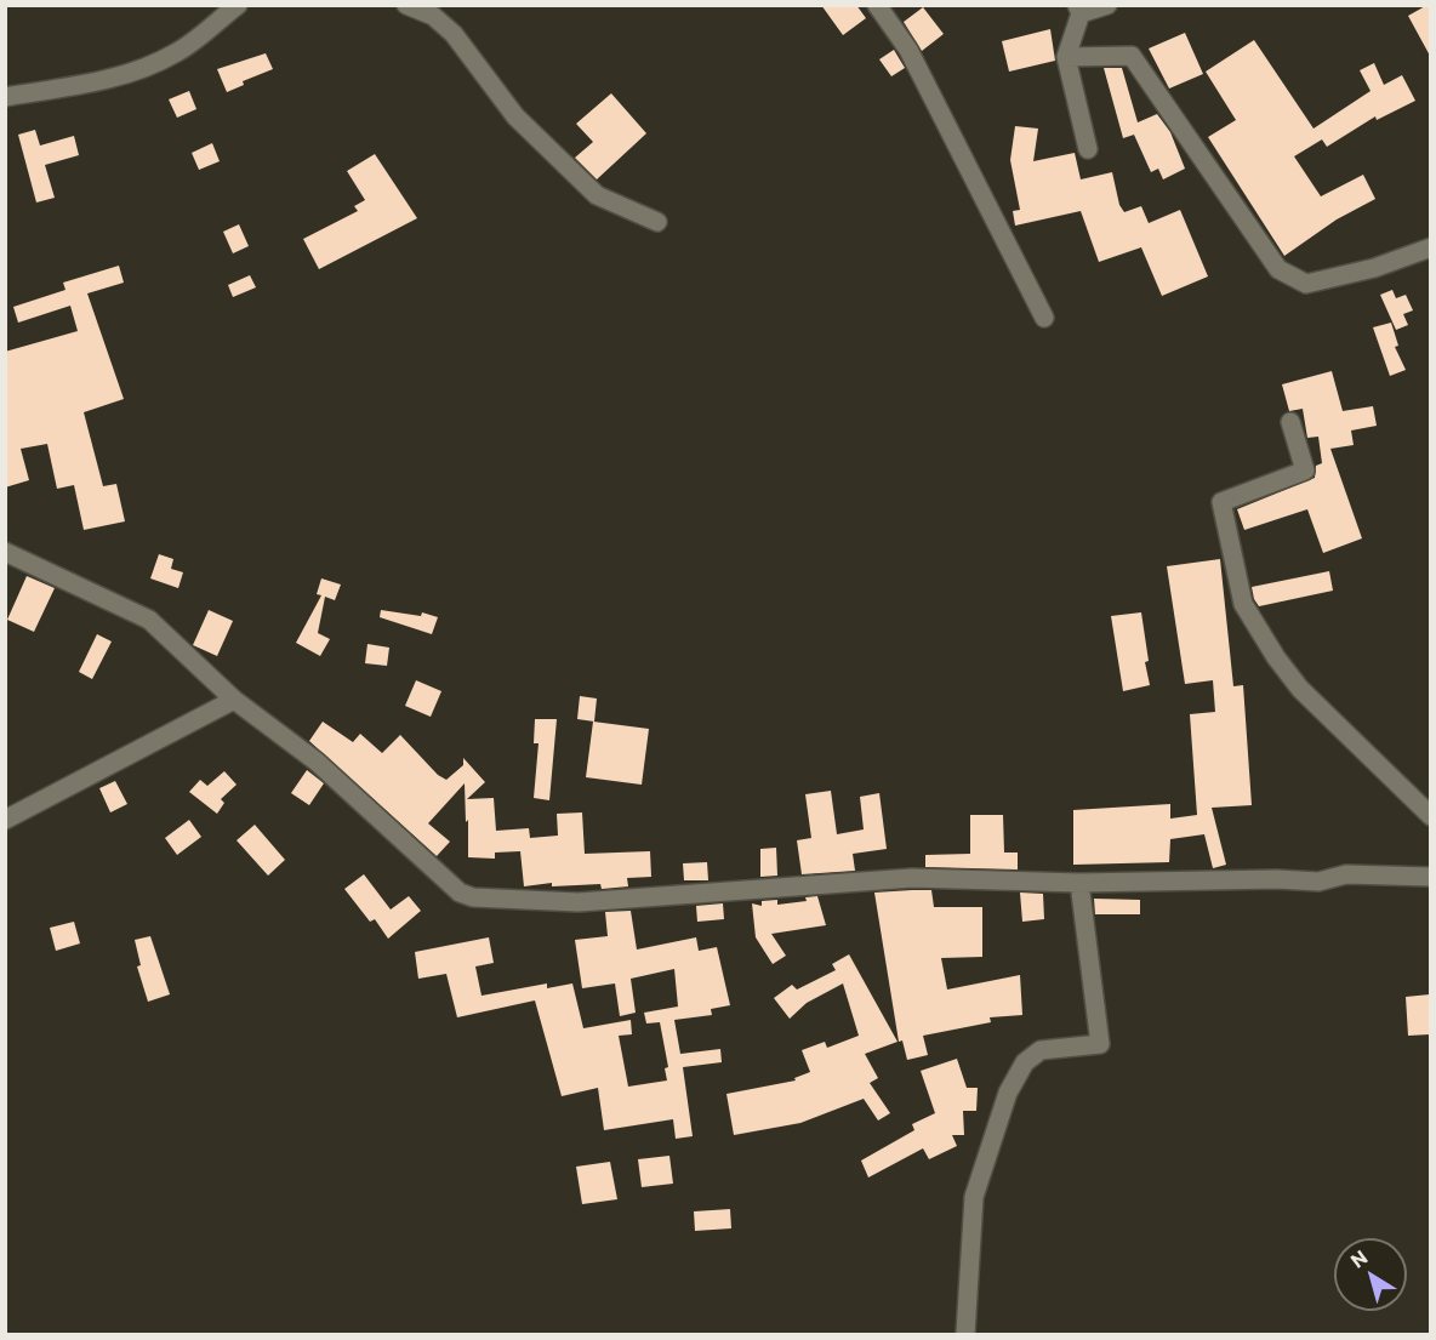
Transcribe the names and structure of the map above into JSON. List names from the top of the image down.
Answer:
{
  "north": "top left"
}
